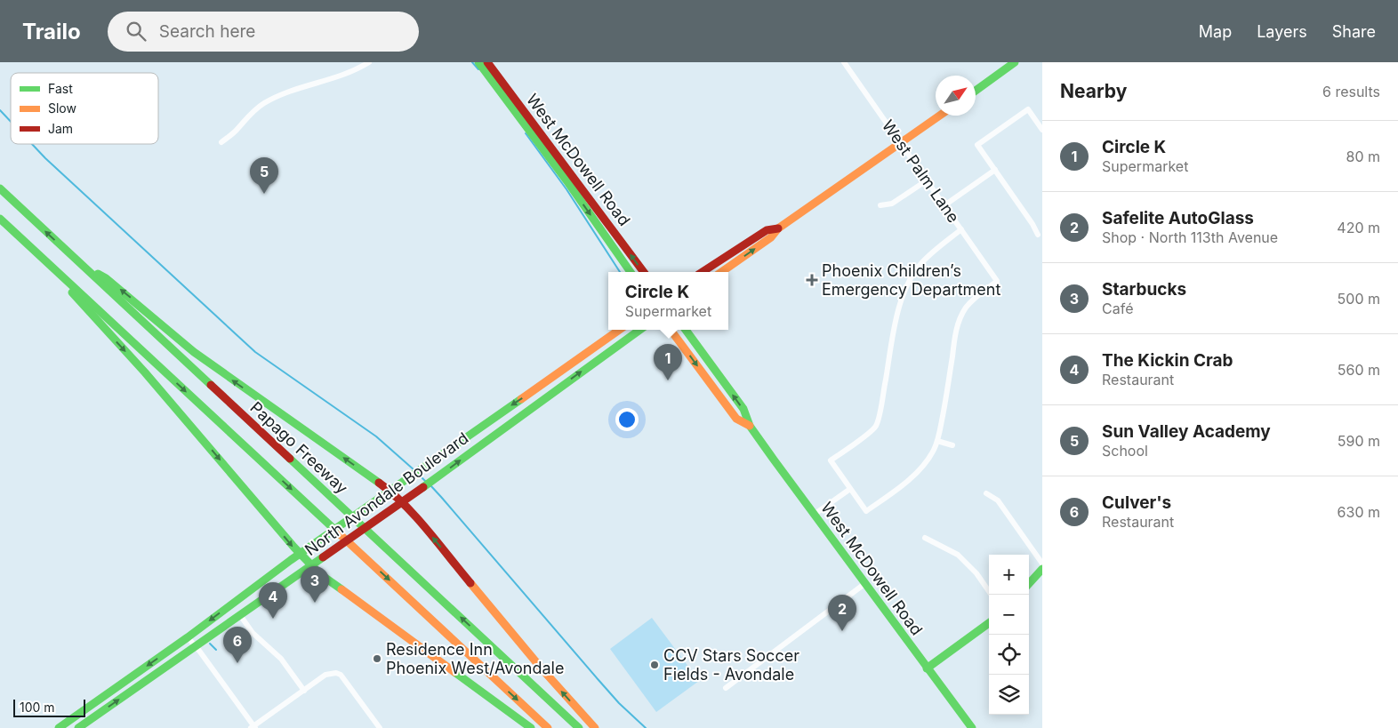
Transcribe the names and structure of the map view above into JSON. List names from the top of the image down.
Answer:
{
  "streets": {
    "main road": ["West McDowell Road", "Papago Freeway", "North Avondale Boulevard"],
    "street": ["West Palm Lane"]
  },
  "places": {
    "health": ["Phoenix Children’s Emergency Department"],
    "other": ["Residence Inn Phoenix West/Avondale", "CCV Stars Soccer Fields - Avondale"]
  },
  "legend": ["Fast", "Slow", "Jam"],
  "scale_bar": "100 m",
  "north": "top right",
  "page": {
    "header": "Trailo",
    "search": "Search here",
    "nav": ["Map", "Layers", "Share"],
    "heading": ["Nearby", "6 results"],
    "list": [
      {
        "mark": "1",
        "name": "Circle K",
        "note": "Supermarket",
        "value": "80 m"
      },
      {
        "mark": "2",
        "name": "Safelite AutoGlass",
        "note": "Shop · North 113th Avenue",
        "value": "420 m"
      },
      {
        "mark": "3",
        "name": "Starbucks",
        "note": "Café",
        "value": "500 m"
      },
      {
        "mark": "4",
        "name": "The Kickin Crab",
        "note": "Restaurant",
        "value": "560 m"
      },
      {
        "mark": "5",
        "name": "Sun Valley Academy",
        "note": "School",
        "value": "590 m"
      },
      {
        "mark": "6",
        "name": "Culver's",
        "note": "Restaurant",
        "value": "630 m"
      }
    ],
    "pins": [
      "5",
      "1",
      "3",
      "4",
      "2",
      "6"
    ],
    "popup": ["Circle K", "Supermarket"],
    "map_buttons": ["+", "−"],
    "scale": "100 m"
  }
}
